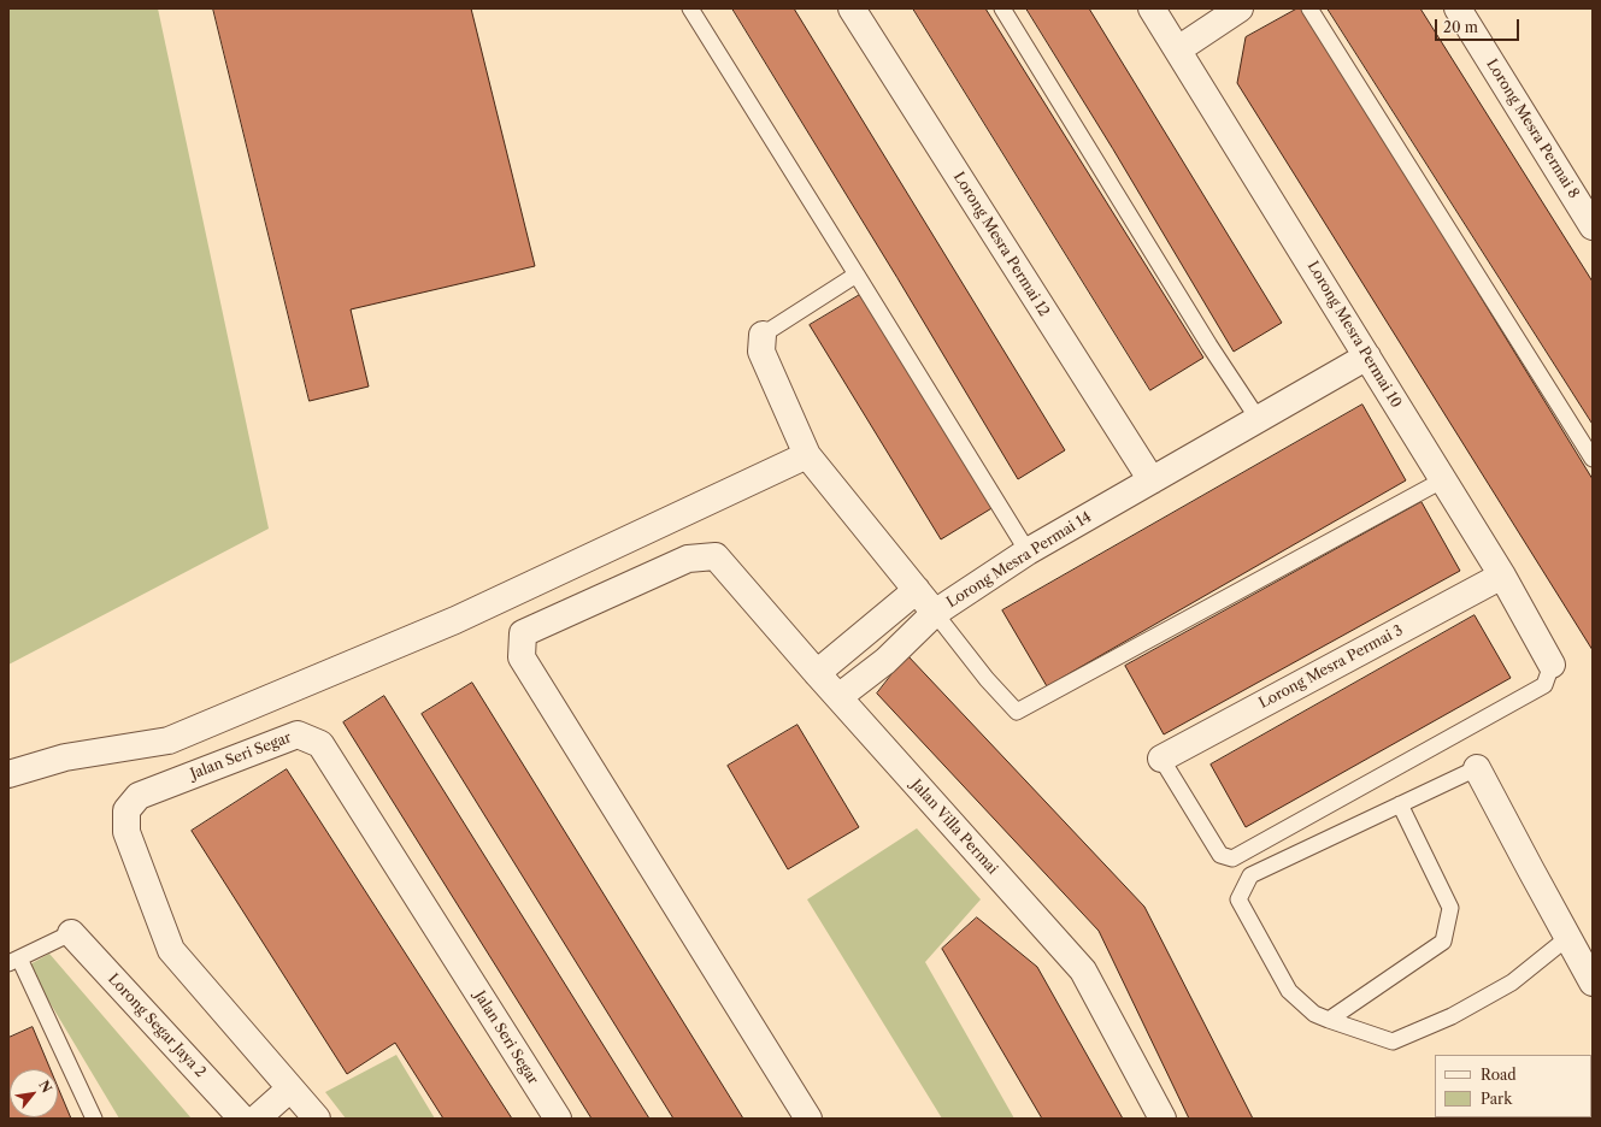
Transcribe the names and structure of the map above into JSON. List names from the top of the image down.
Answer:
{
  "streets": {
    "street": [
      "Lorong Mesra Permai 8",
      "Lorong Mesra Permai 12",
      "Lorong Mesra Permai 10",
      "Lorong Mesra Permai 14",
      "Lorong Mesra Permai 3",
      "Jalan Seri Segar",
      "Jalan Villa Permai",
      "Lorong Segar Jaya 2"
    ]
  },
  "crossings": [
    ["Lorong Mesra Permai 12", "Lorong Mesra Permai 14"],
    ["Lorong Mesra Permai 10", "Lorong Mesra Permai 14"],
    ["Lorong Mesra Permai 10", "Lorong Mesra Permai 3"]
  ],
  "legend": ["Road", "Park"],
  "scale_bar": "20 m",
  "north": "top right"
}
